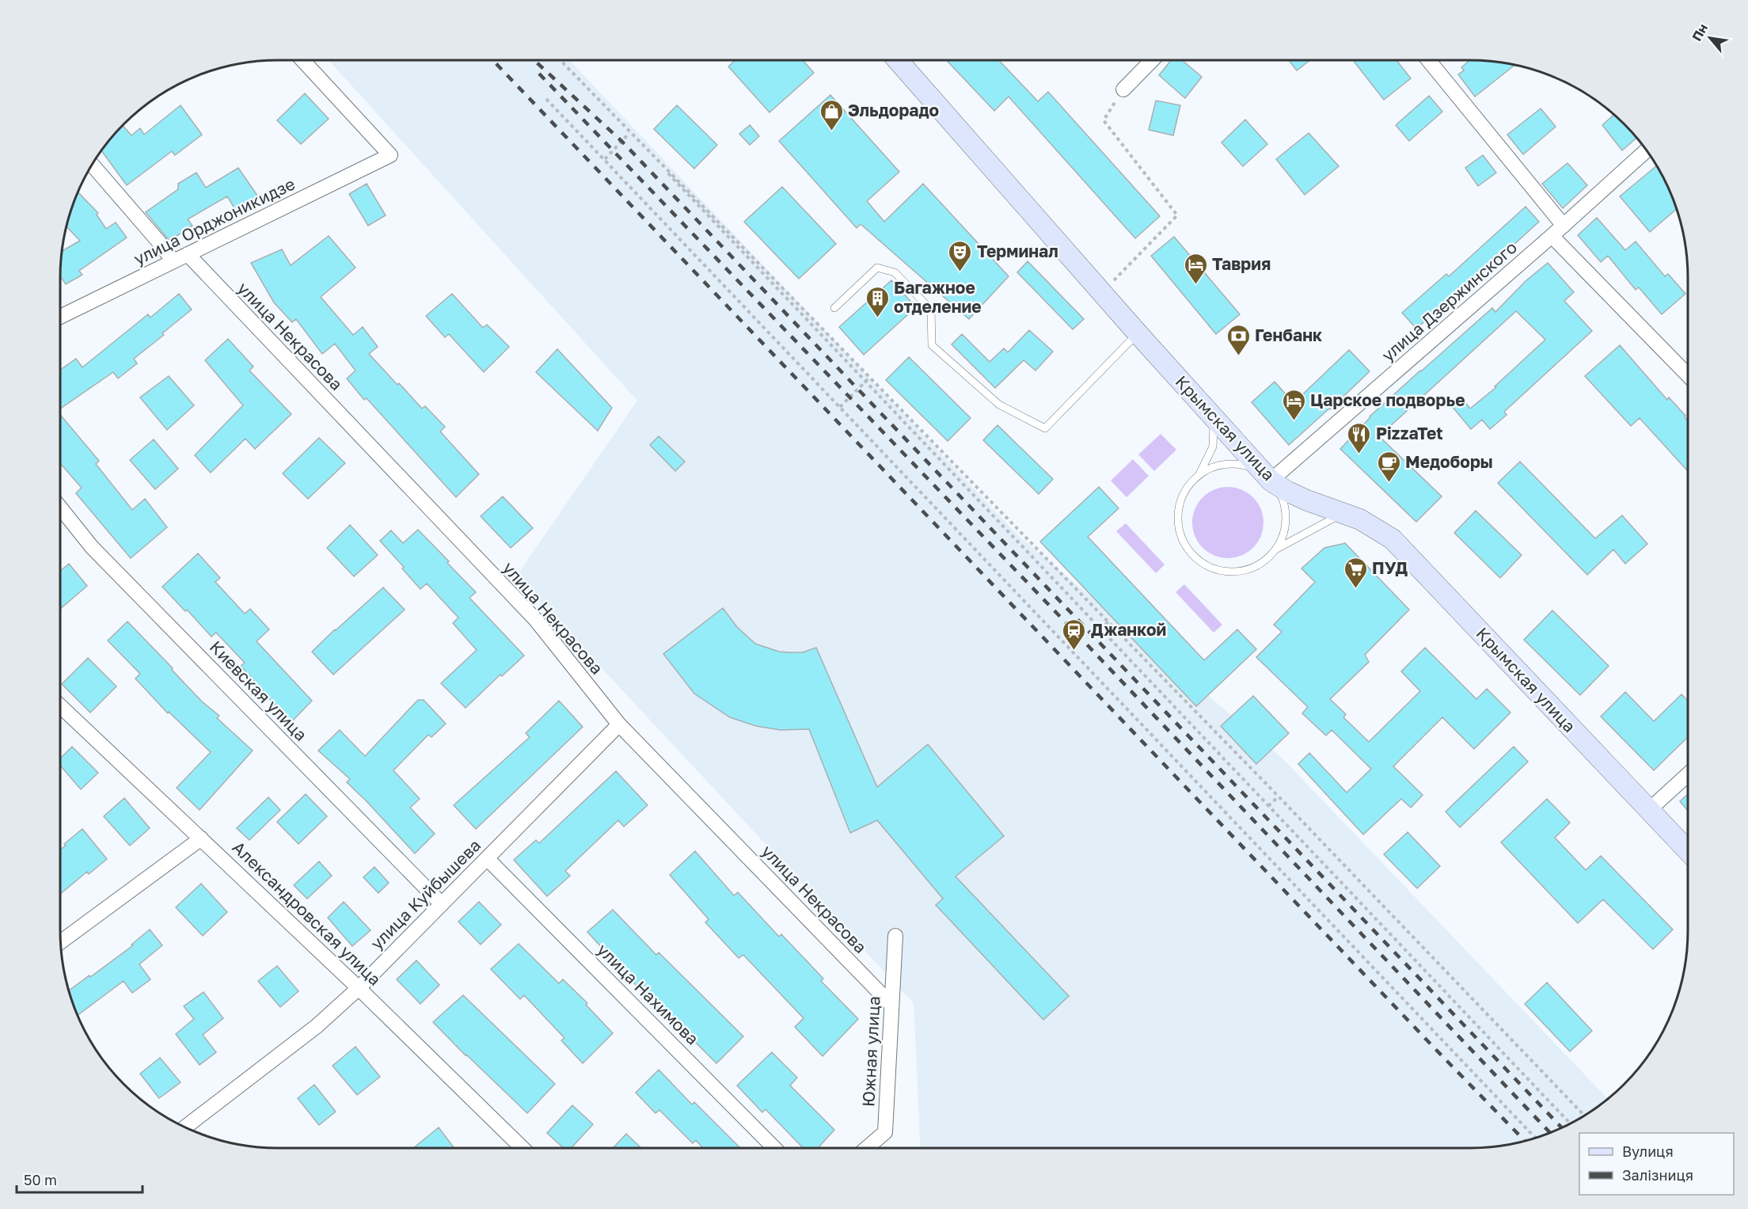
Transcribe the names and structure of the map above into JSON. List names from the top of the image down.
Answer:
{
  "streets": {
    "main road": ["Крымская улица"],
    "street": [
      "улица Орджоникидзе",
      "улица Дзержинского",
      "улица Некрасова",
      "Киевская улица",
      "улица Куйбышева",
      "Александровская улица",
      "улица Нахимова",
      "Южная улица"
    ]
  },
  "crossings": [
    ["улица Орджоникидзе", "улица Некрасова"],
    ["улица Дзержинского", "Крымская улица"],
    ["улица Некрасова", "улица Куйбышева"],
    ["улица Некрасова", "Южная улица"],
    ["Киевская улица", "улица Куйбышева"],
    ["улица Куйбышева", "Александровская улица"],
    ["улица Куйбышева", "улица Нахимова"]
  ],
  "places": {
    "shop": ["Эльдорадо"],
    "theatre": ["Терминал"],
    "hotel": ["Таврия", "Царское подворье"],
    "building": ["Багажное отделение"],
    "bank": ["Генбанк"],
    "restaurant": ["PizzaTet"],
    "cafe": ["Медоборы"],
    "supermarket": ["ПУД"],
    "station": ["Джанкой"]
  },
  "legend": ["Вулиця", "Залізниця"],
  "scale_bar": "50 m",
  "north": "top left"
}
